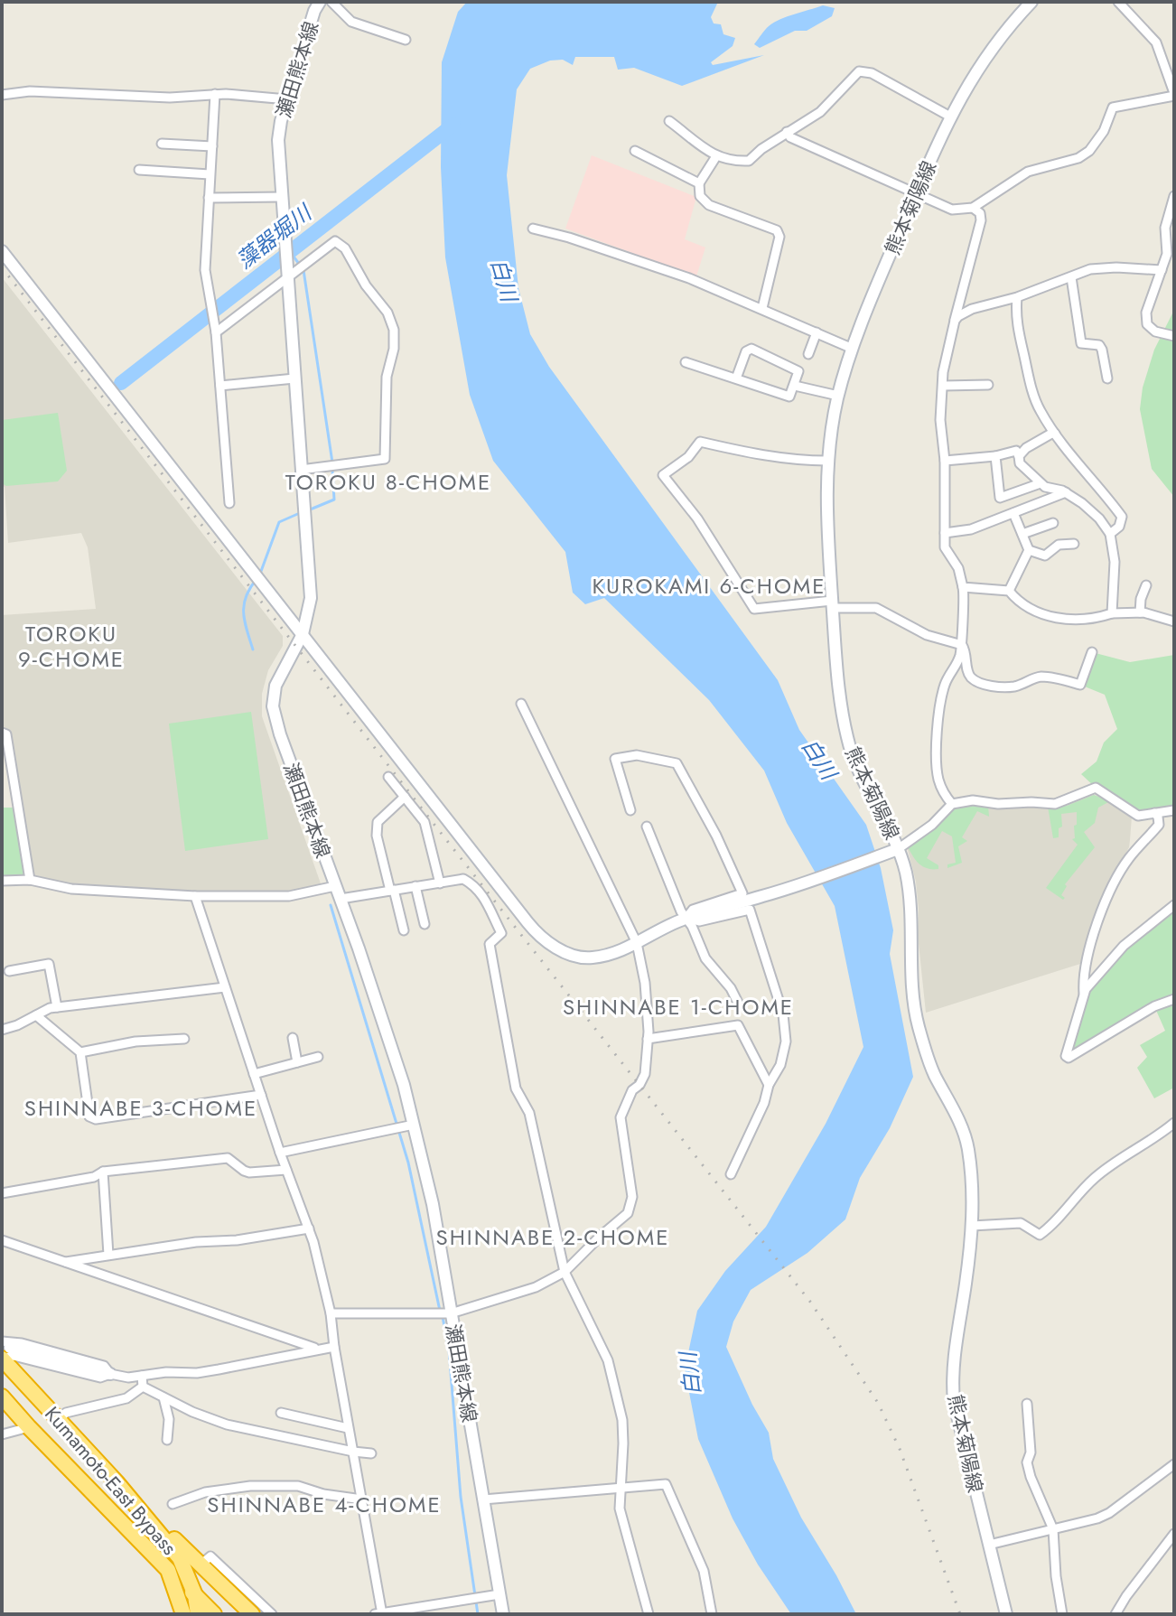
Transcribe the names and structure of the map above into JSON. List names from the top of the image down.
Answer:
{
  "streets": {
    "highway": ["Kumamoto-East Bypass"],
    "main road": ["瀬田熊本線", "熊本菊陽線"]
  },
  "districts": [
    "TOROKU 8-CHOME",
    "KUROKAMI 6-CHOME",
    "TOROKU 9-CHOME",
    "SHINNABE 1-CHOME",
    "SHINNABE 3-CHOME",
    "SHINNABE 2-CHOME",
    "SHINNABE 4-CHOME"
  ],
  "water": ["藻器堀川", "白川"]
}
